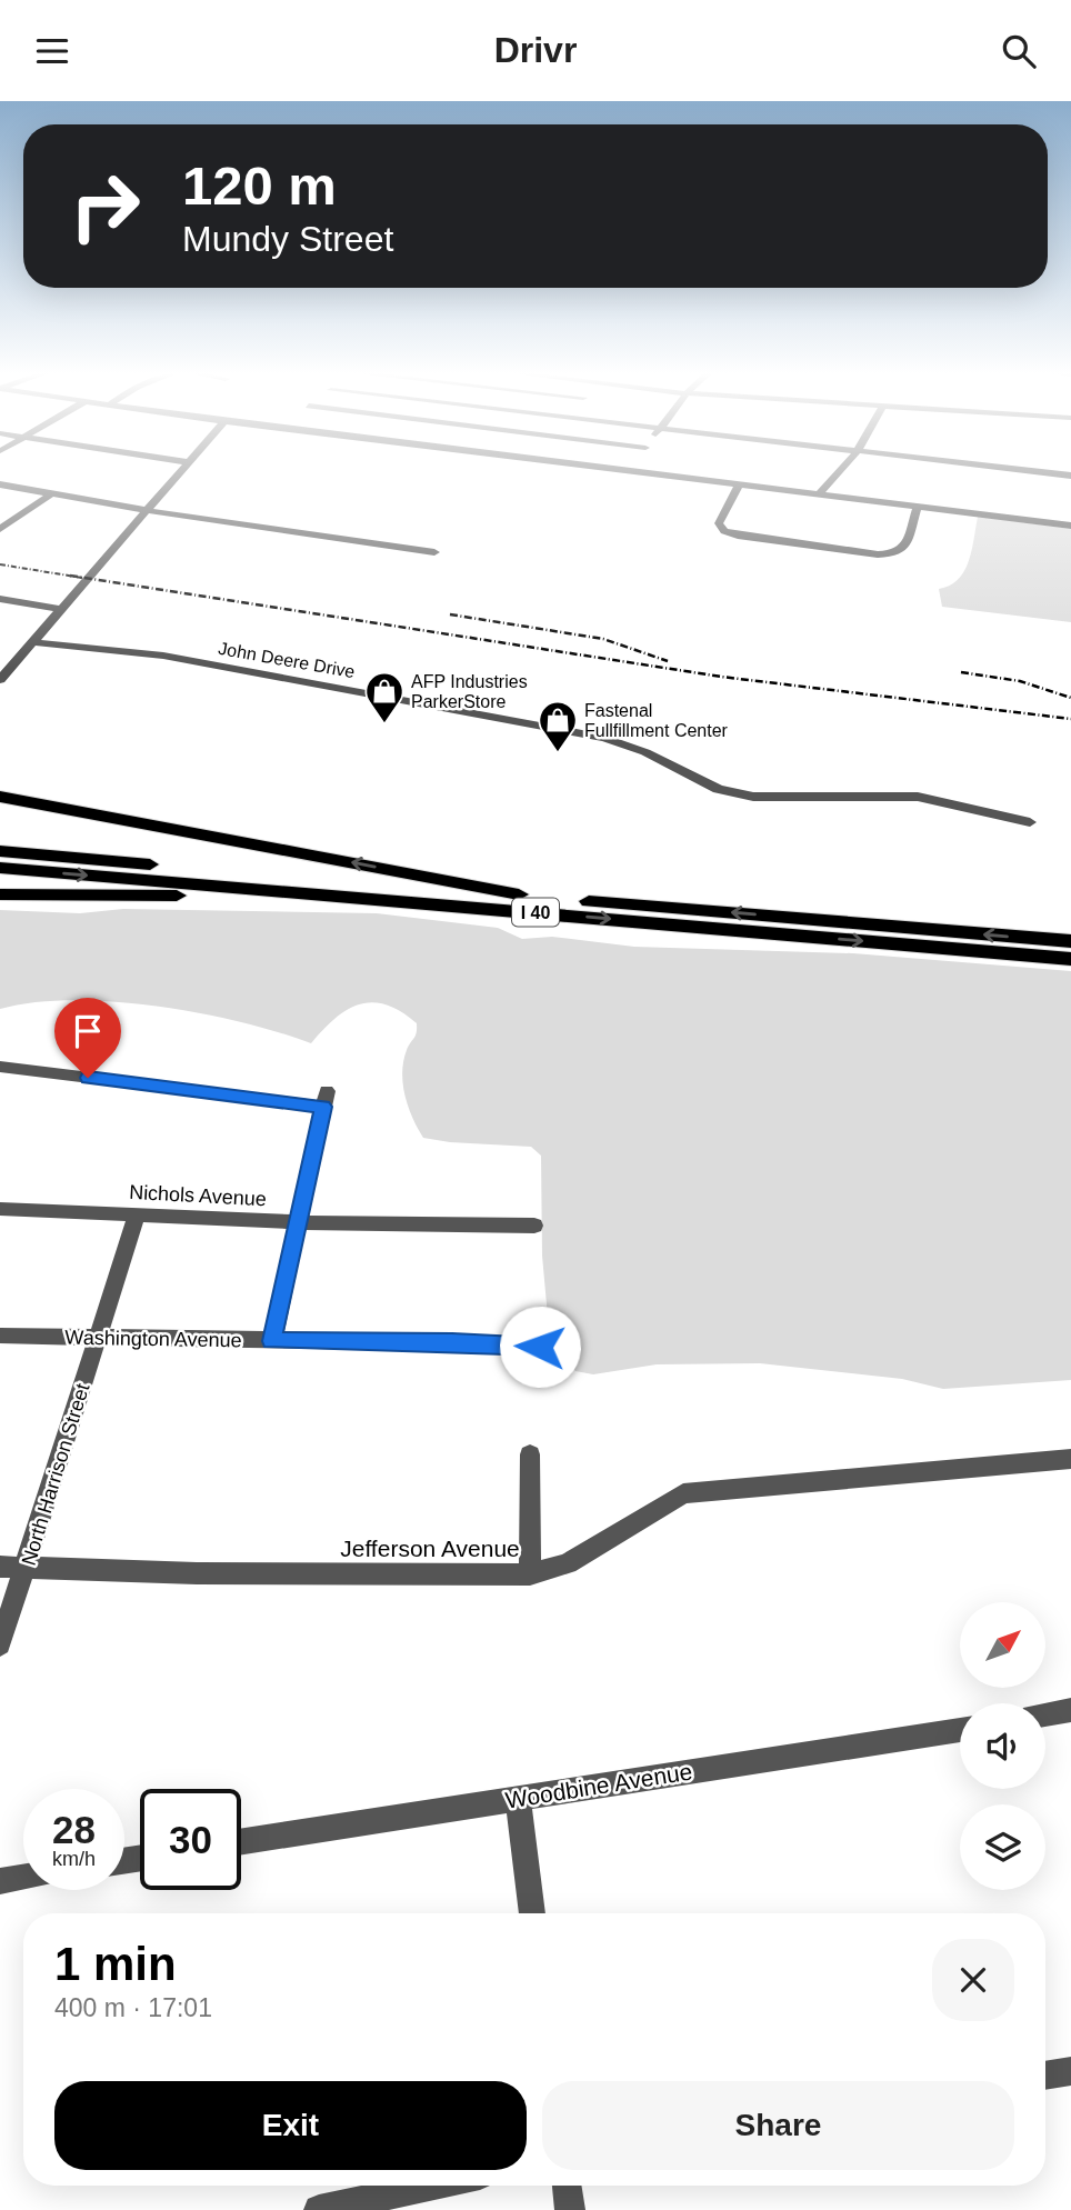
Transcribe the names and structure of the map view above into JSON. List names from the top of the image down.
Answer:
{
  "streets": {
    "highway": ["I 40"],
    "street": [
      "John Deere Drive",
      "Nichols Avenue",
      "Washington Avenue",
      "North Harrison Street",
      "Jefferson Avenue",
      "Woodbine Avenue"
    ]
  },
  "crossings": [
    ["Nichols Avenue", "North Harrison Street"],
    ["Washington Avenue", "North Harrison Street"],
    ["North Harrison Street", "Jefferson Avenue"]
  ],
  "places": {
    "shop": ["AFP Industries ParkerStore", "Fastenal Fullfillment Center"]
  },
  "north": "top right",
  "page": {
    "header": "Drivr",
    "turn": ["120 m", "Mundy Street"],
    "speed": "28 km/h",
    "limit": "30",
    "heading": ["1 min", "400 m · 17:01"],
    "buttons": ["Exit", "Share"]
  }
}
